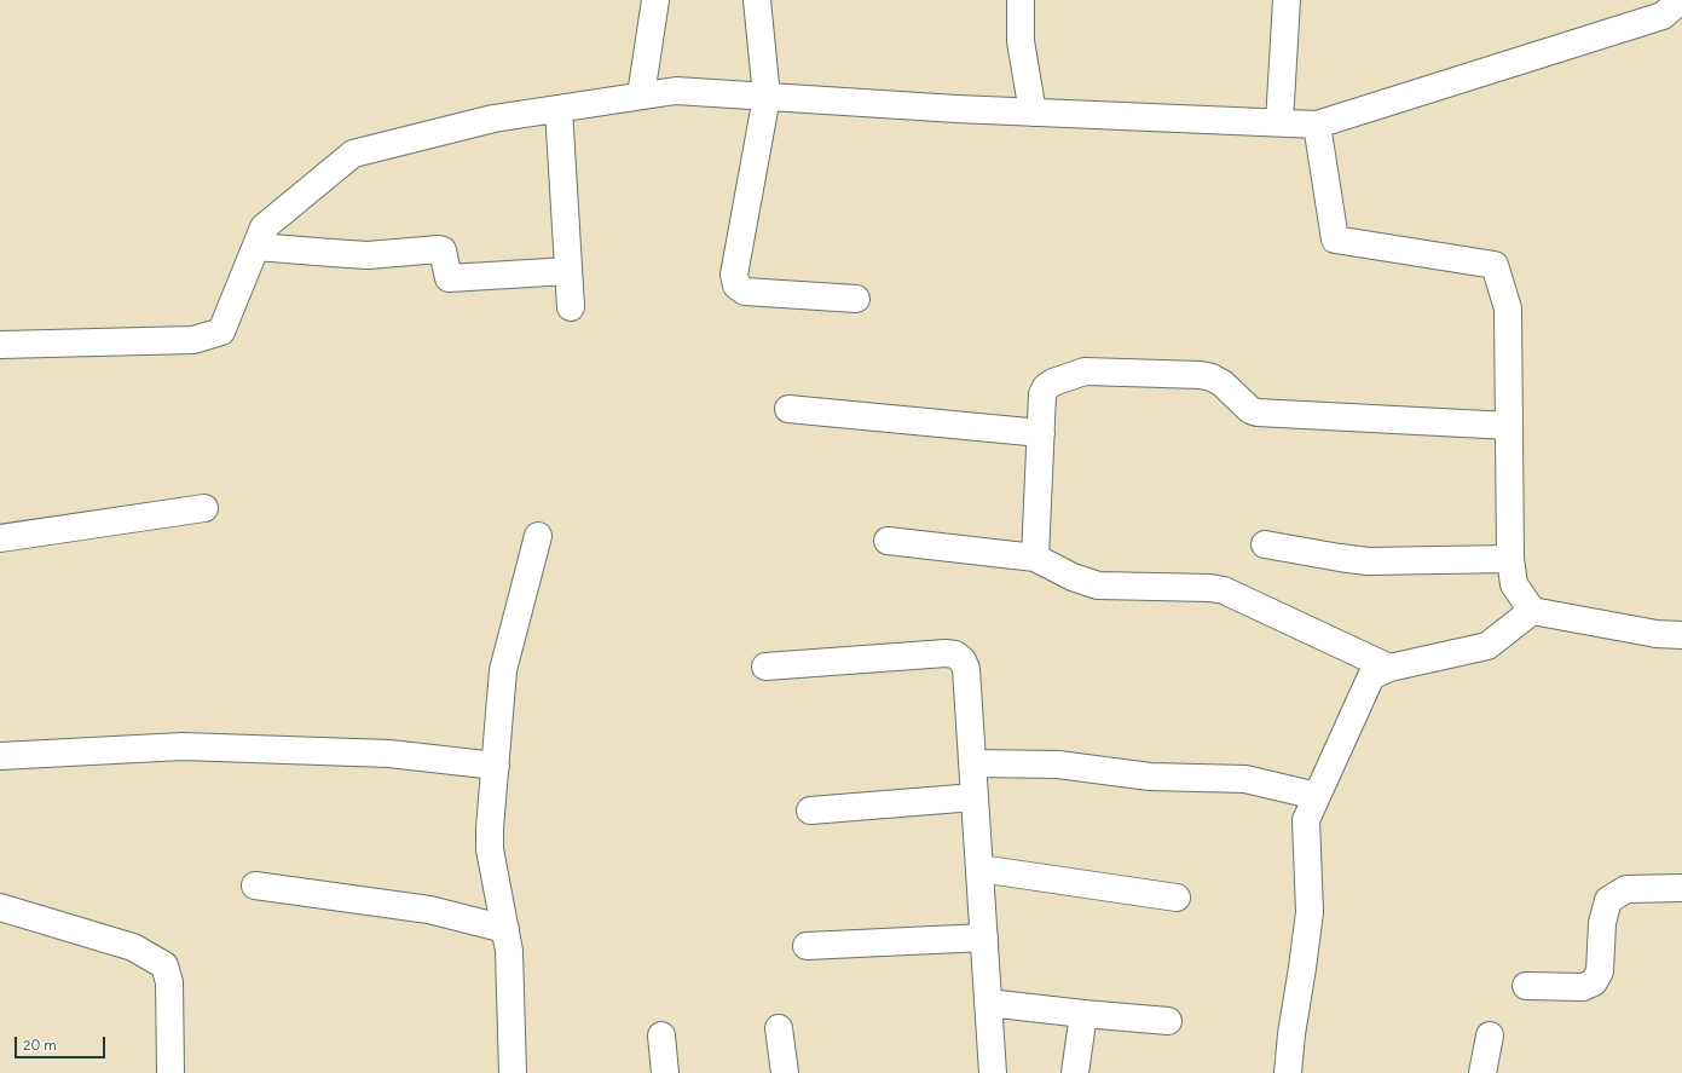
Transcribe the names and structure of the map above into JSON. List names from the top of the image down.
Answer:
{
  "scale_bar": "20 m"
}
